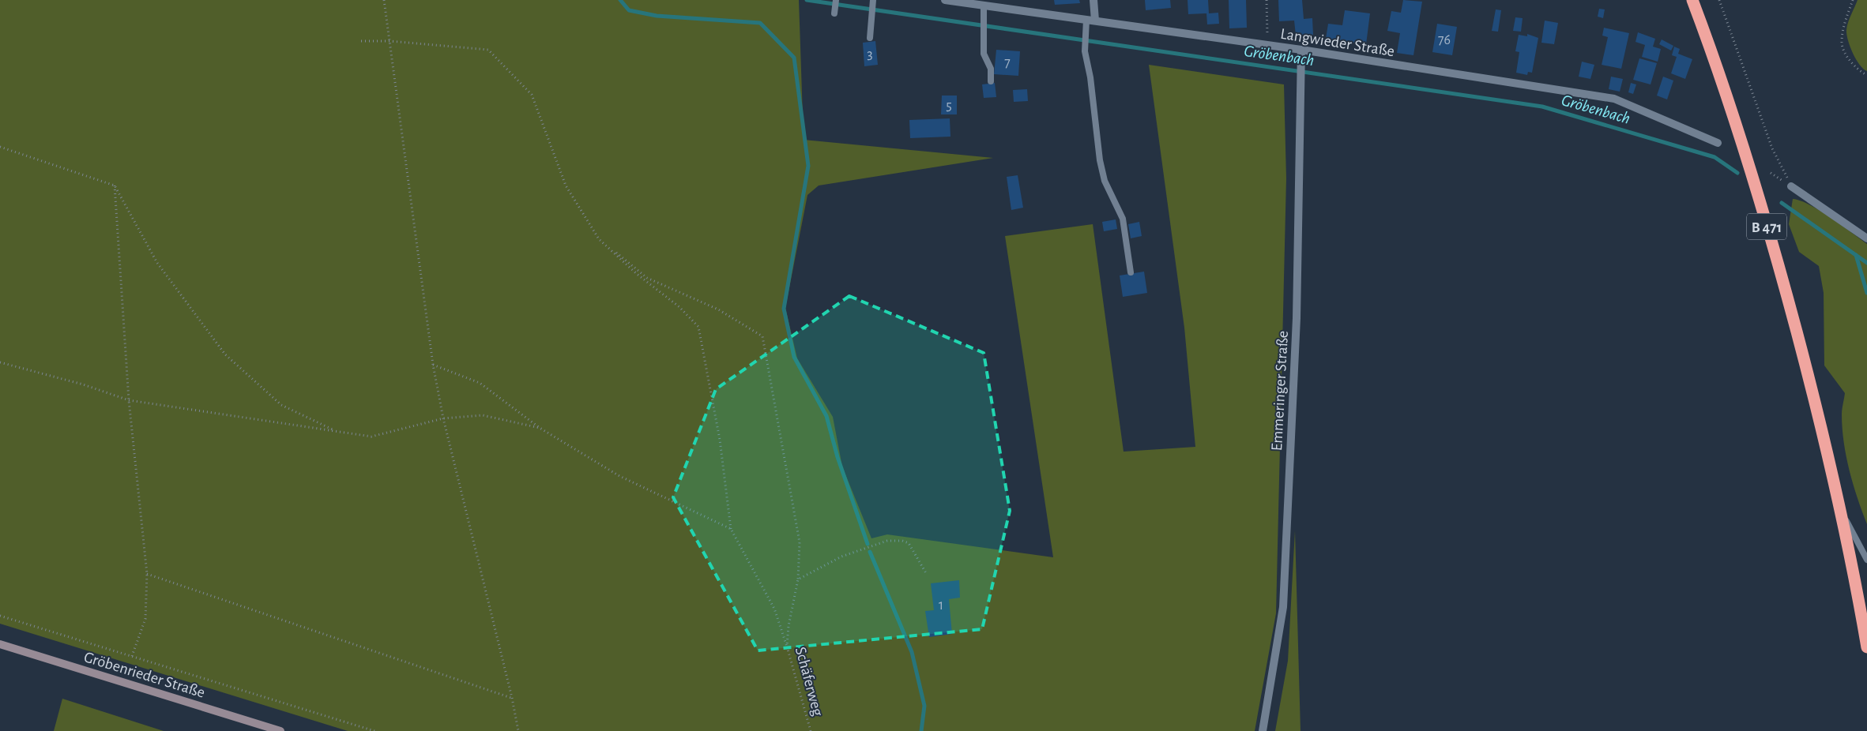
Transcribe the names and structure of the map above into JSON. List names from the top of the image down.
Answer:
{
  "streets": {
    "highway": ["B 471"],
    "street": ["Langwieder Straße", "Emmeringer Straße", "Gröbenrieder Straße"],
    "path": ["Schäferweg"]
  },
  "crossings": [
    ["Langwieder Straße", "Emmeringer Straße"]
  ],
  "water": ["Gröbenbach"],
  "house_numbers": [
    "76",
    "3",
    "7",
    "5",
    "1"
  ]
}
